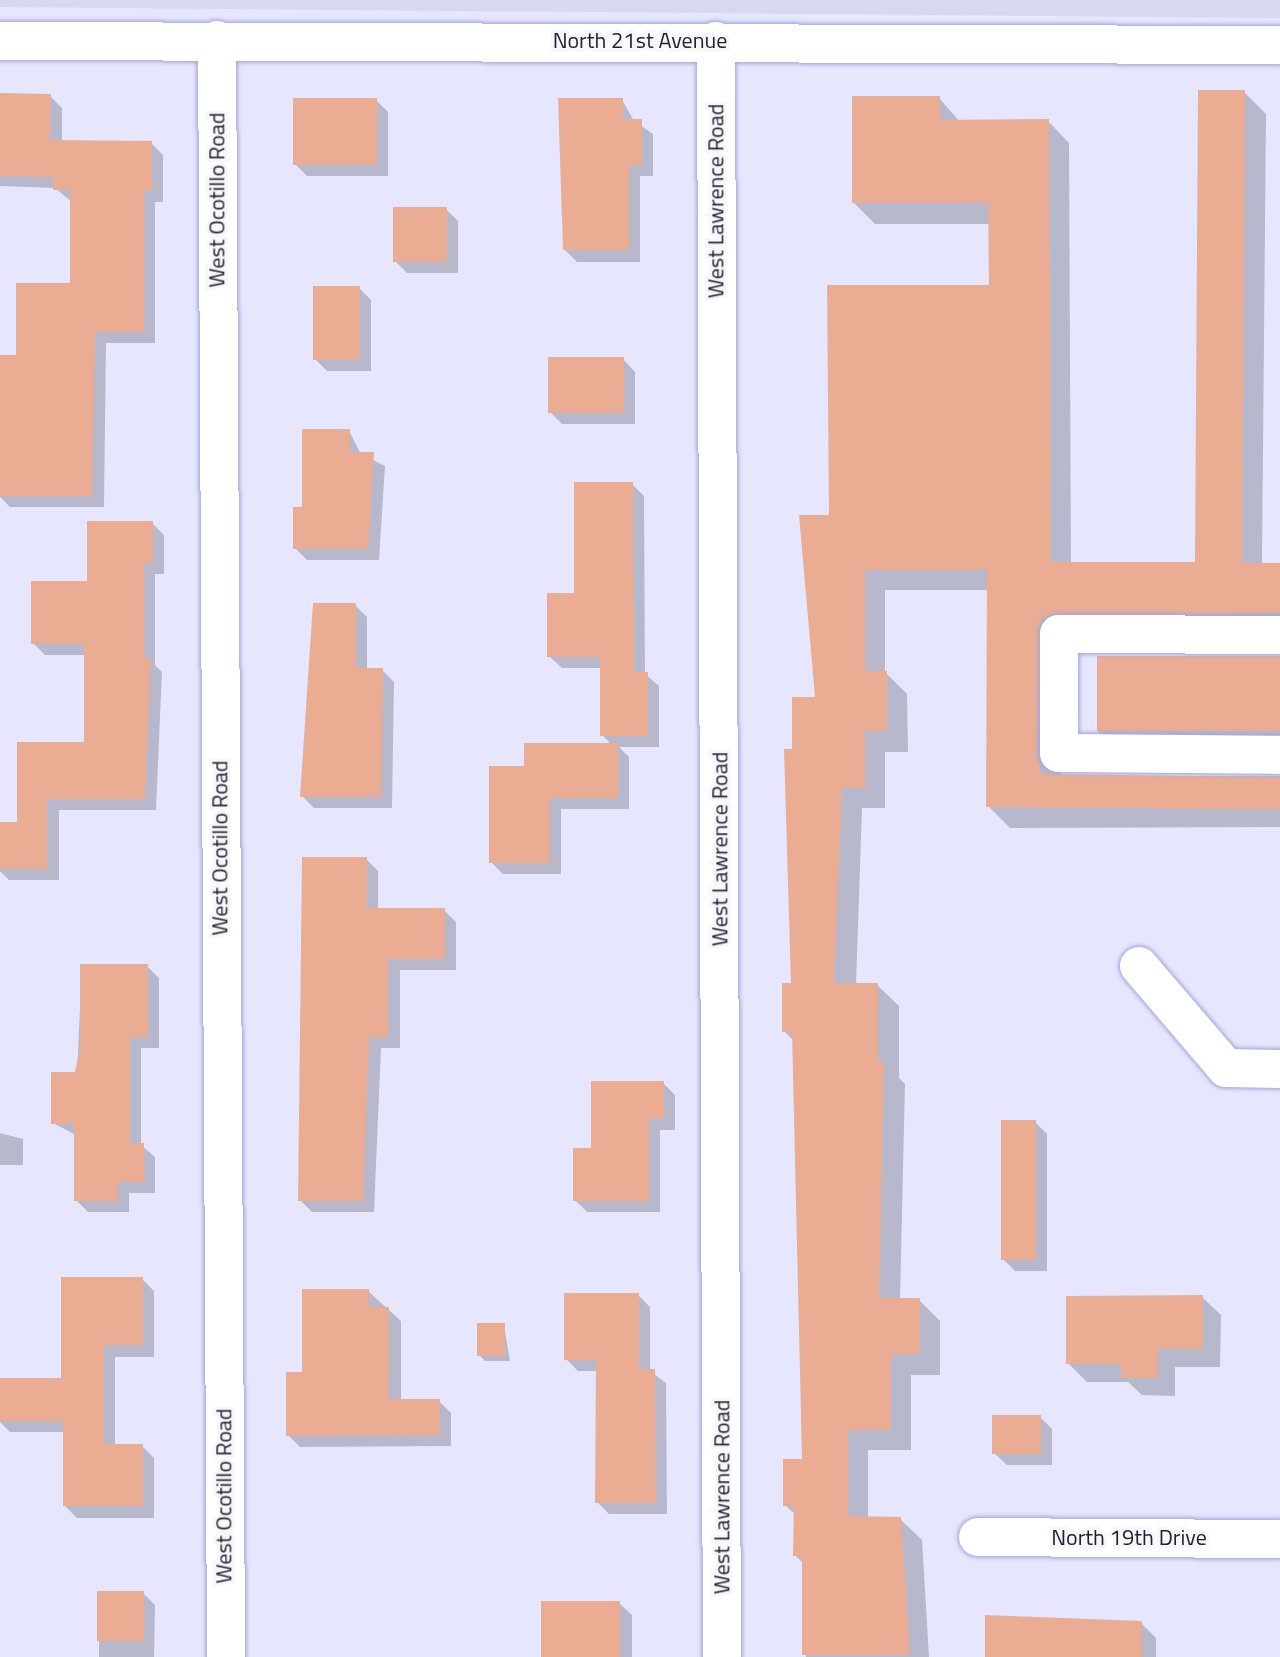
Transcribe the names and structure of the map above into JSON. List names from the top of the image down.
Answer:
{
  "streets": {
    "street": [
      "North 21st Avenue",
      "West Ocotillo Road",
      "West Lawrence Road",
      "North 19th Drive"
    ]
  },
  "crossings": [
    ["North 21st Avenue", "West Ocotillo Road"],
    ["North 21st Avenue", "West Lawrence Road"]
  ]
}
